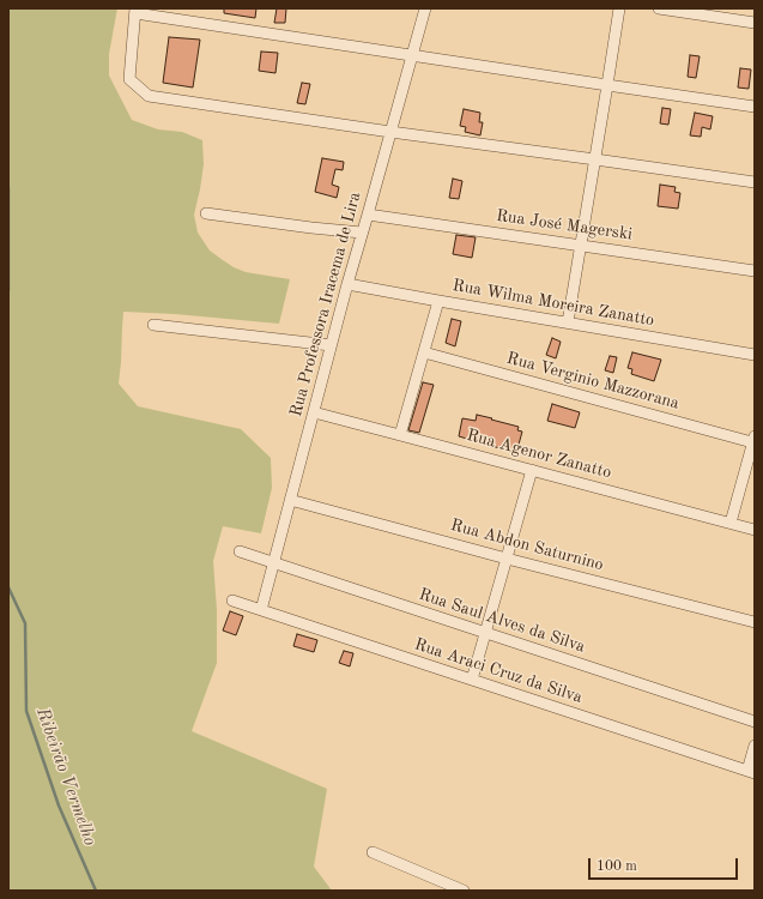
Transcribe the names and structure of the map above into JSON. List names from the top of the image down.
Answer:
{
  "streets": {
    "street": [
      "Rua José Magerski",
      "Rua Wilma Moreira Zanatto",
      "Rua Professora Iracema de Lira",
      "Rua Verginio Mazzorana",
      "Rua Agenor Zanatto",
      "Rua Abdon Saturnino",
      "Rua Saul Alves da Silva",
      "Rua Araci Cruz da Silva"
    ]
  },
  "crossings": [
    ["Rua José Magerski", "Rua Professora Iracema de Lira"],
    ["Rua Wilma Moreira Zanatto", "Rua Professora Iracema de Lira"],
    ["Rua Professora Iracema de Lira", "Rua Agenor Zanatto"],
    ["Rua Professora Iracema de Lira", "Rua Abdon Saturnino"],
    ["Rua Professora Iracema de Lira", "Rua Saul Alves da Silva"],
    ["Rua Professora Iracema de Lira", "Rua Araci Cruz da Silva"]
  ],
  "water": ["Ribeirão Vermelho"],
  "scale_bar": "100 m"
}
